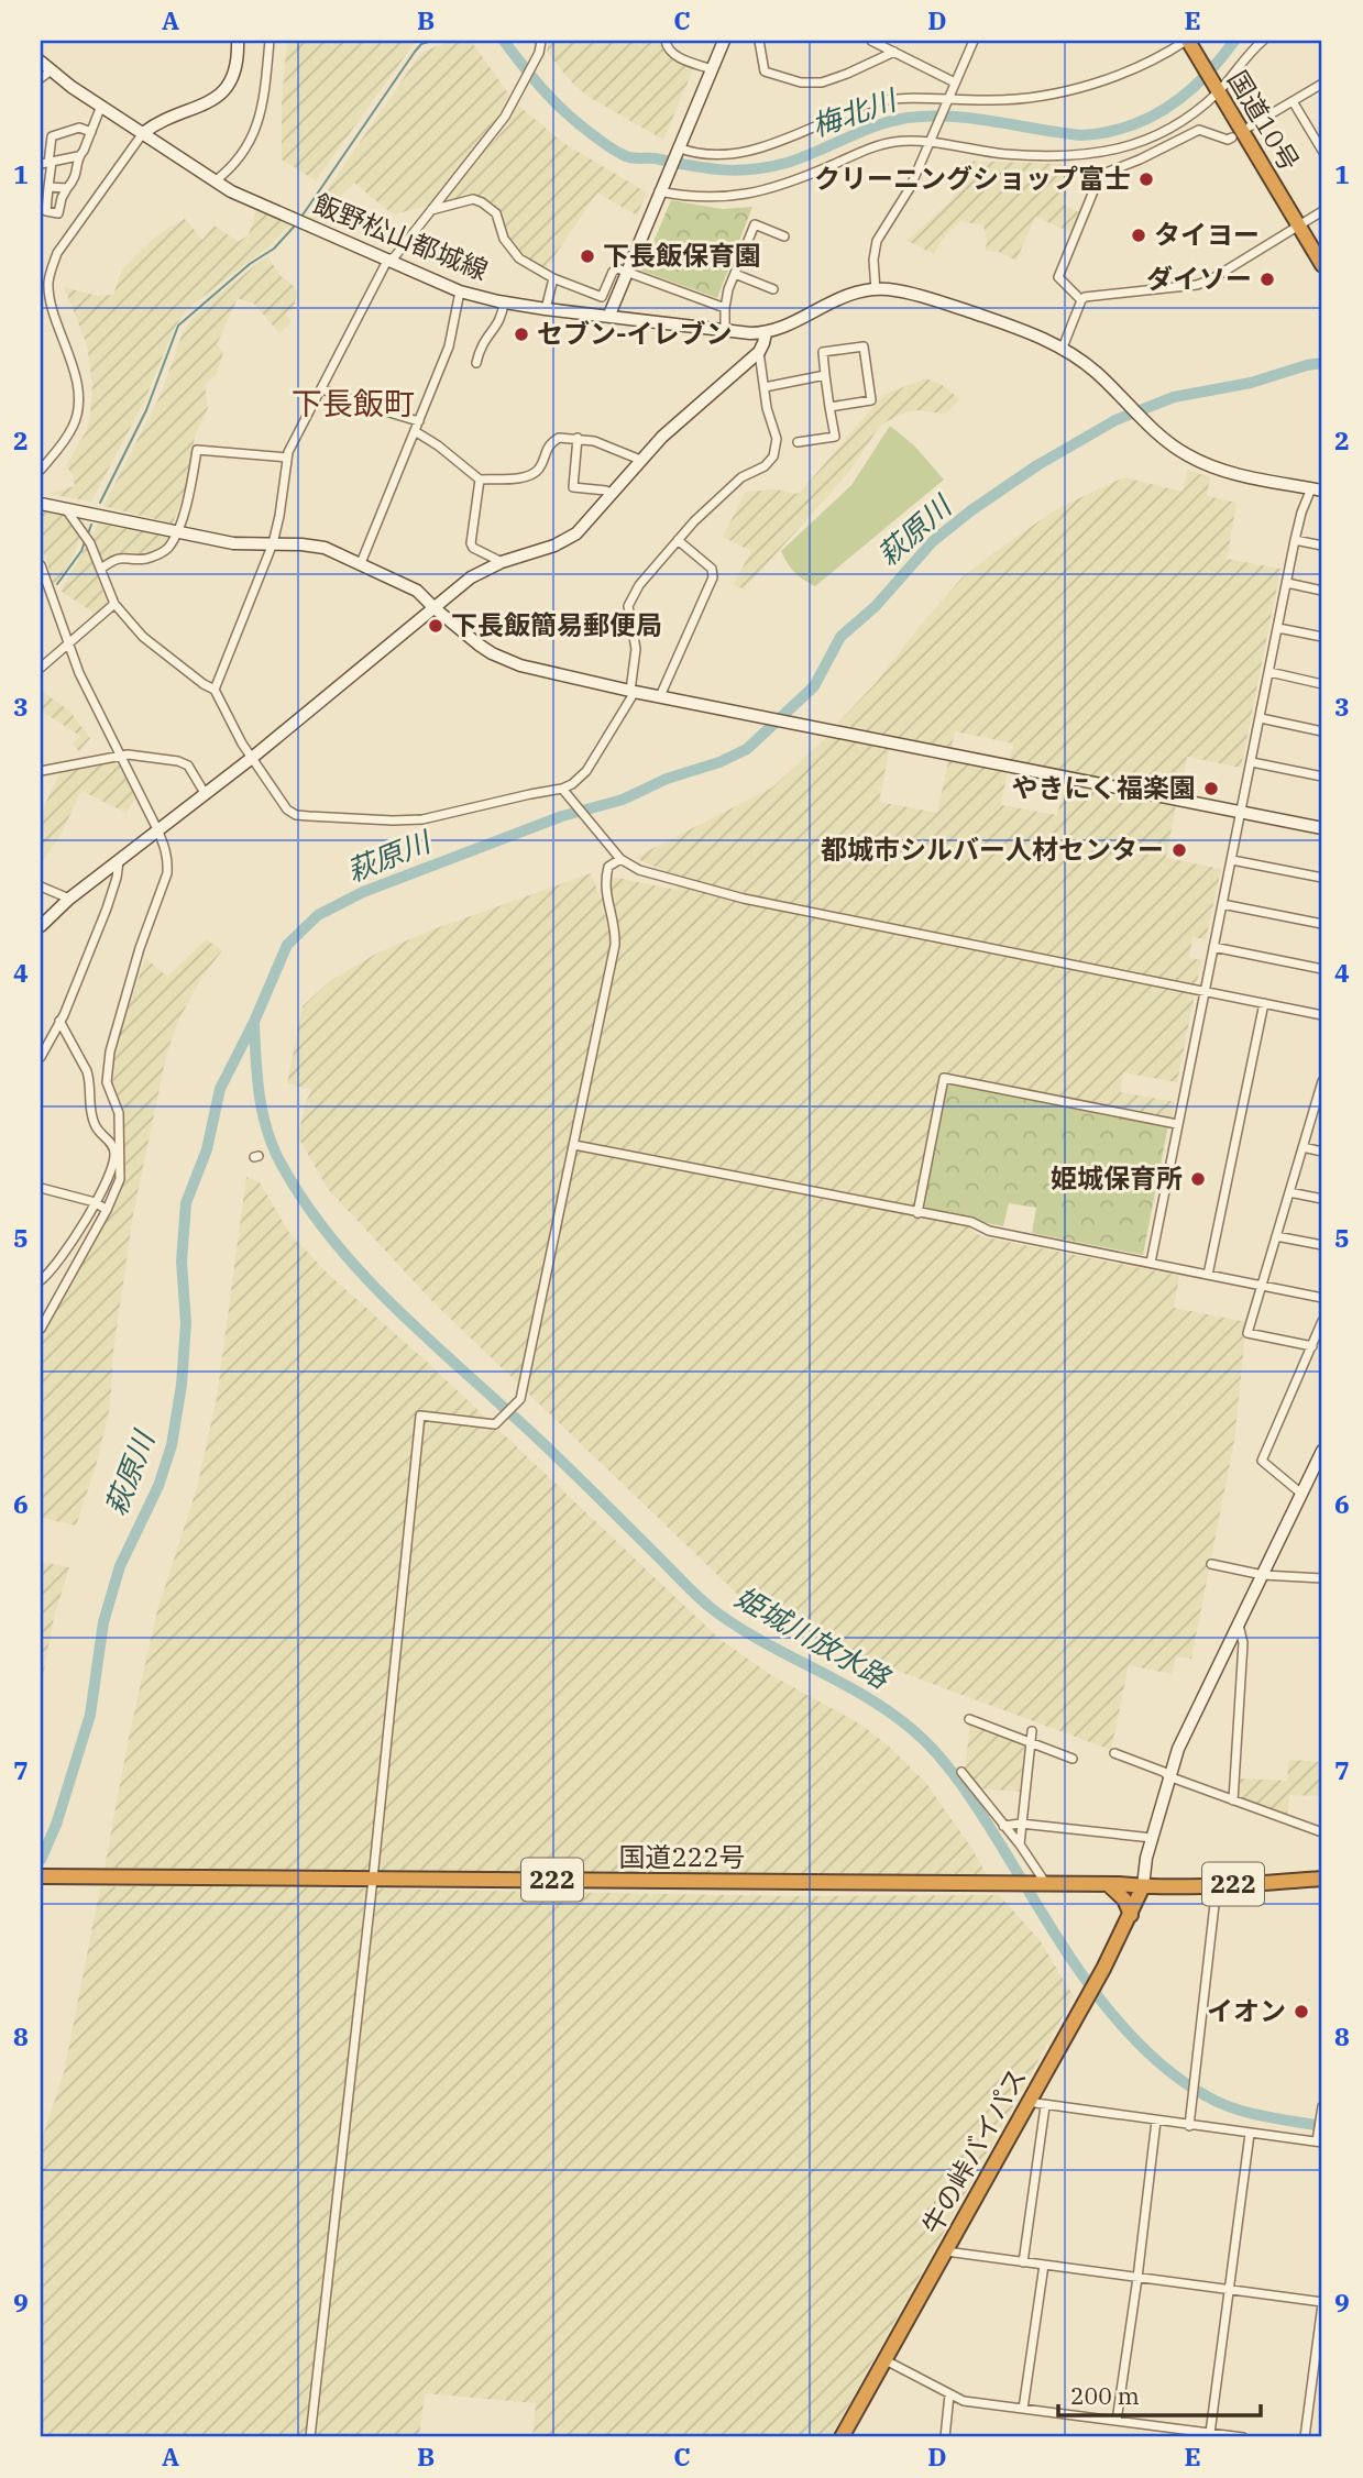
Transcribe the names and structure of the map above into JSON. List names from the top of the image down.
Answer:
{
  "streets": {
    "highway": [
      "国道10号",
      "国道222号",
      "222",
      "牛の峠バイパス"
    ],
    "street": ["飯野松山都城線"]
  },
  "crossings": [
    ["国道222号", "牛の峠バイパス"]
  ],
  "districts": ["下長飯町"],
  "water": ["梅北川", "萩原川", "姫城川放水路"],
  "places": [
    "クリーニングショップ富士",
    "タイヨー",
    "下長飯保育園",
    "ダイソー",
    "セブン-イレブン",
    "下長飯簡易郵便局",
    "やきにく福楽園",
    "都城市シルバー人材センター",
    "姫城保育所",
    "イオン"
  ],
  "scale_bar": "200 m",
  "grid": {
    "columns": [
      "A",
      "B",
      "C",
      "D",
      "E"
    ],
    "rows": [
      "1",
      "2",
      "3",
      "4",
      "5",
      "6",
      "7",
      "8",
      "9"
    ]
  }
}
